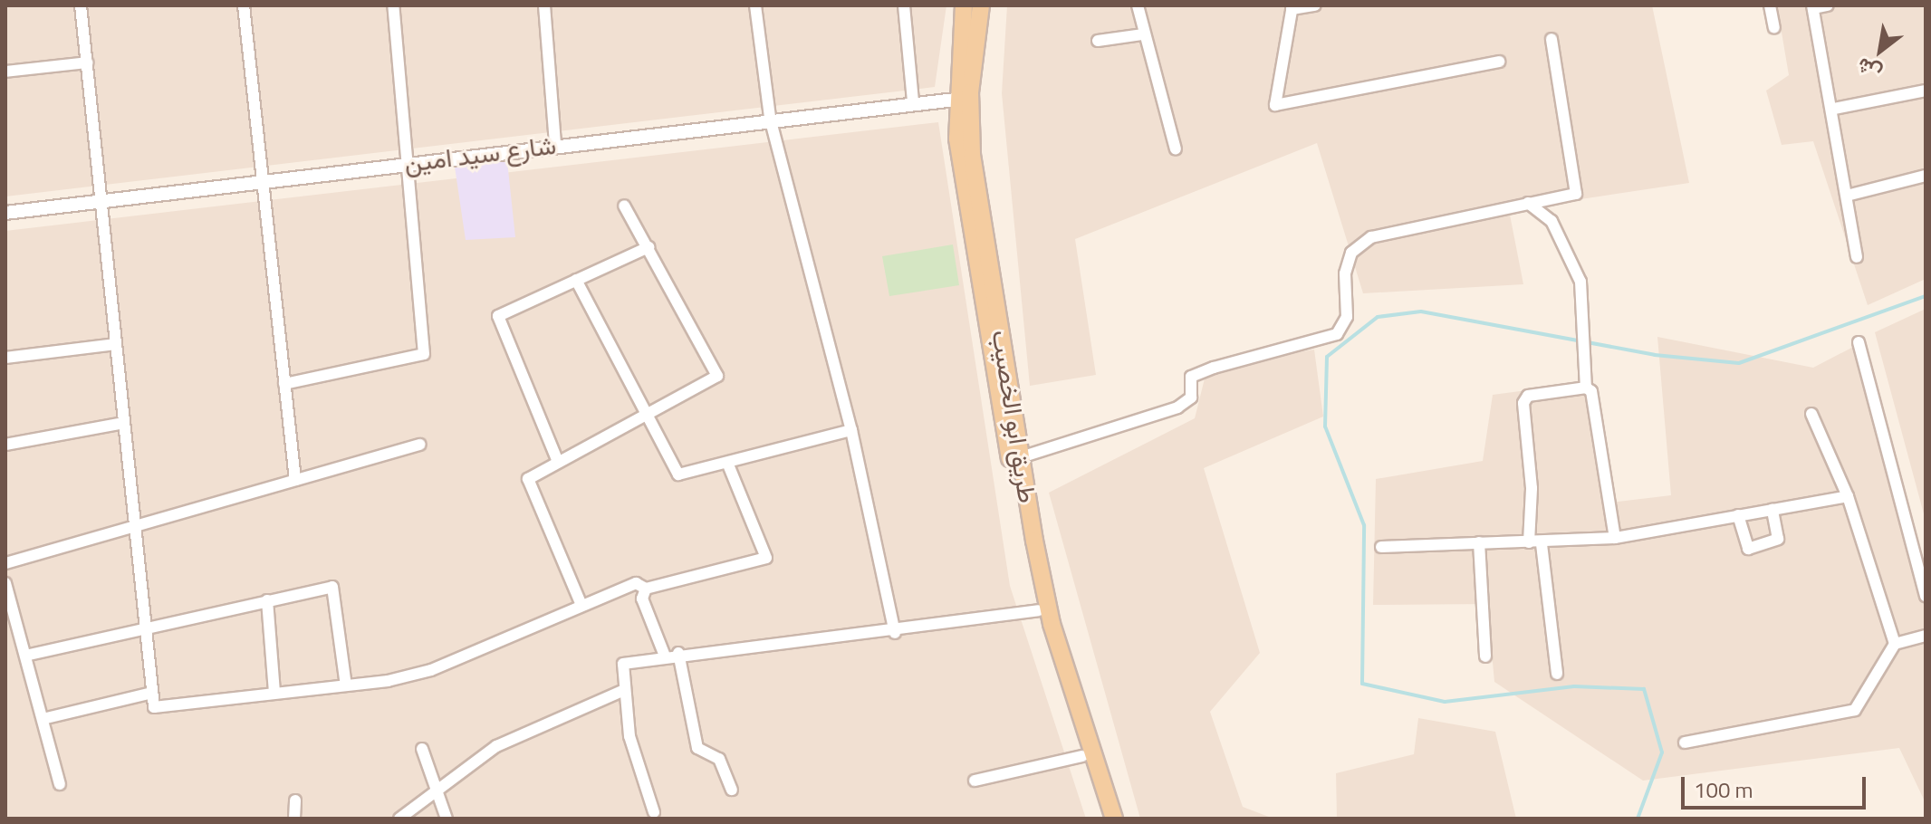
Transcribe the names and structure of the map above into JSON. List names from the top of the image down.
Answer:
{
  "streets": {
    "main road": ["طريق ابو الخصيب"],
    "street": ["شارع سيد امين"]
  },
  "crossings": [
    ["شارع سيد امين", "طريق ابو الخصيب"]
  ],
  "scale_bar": "100 m",
  "north": "bottom left"
}
